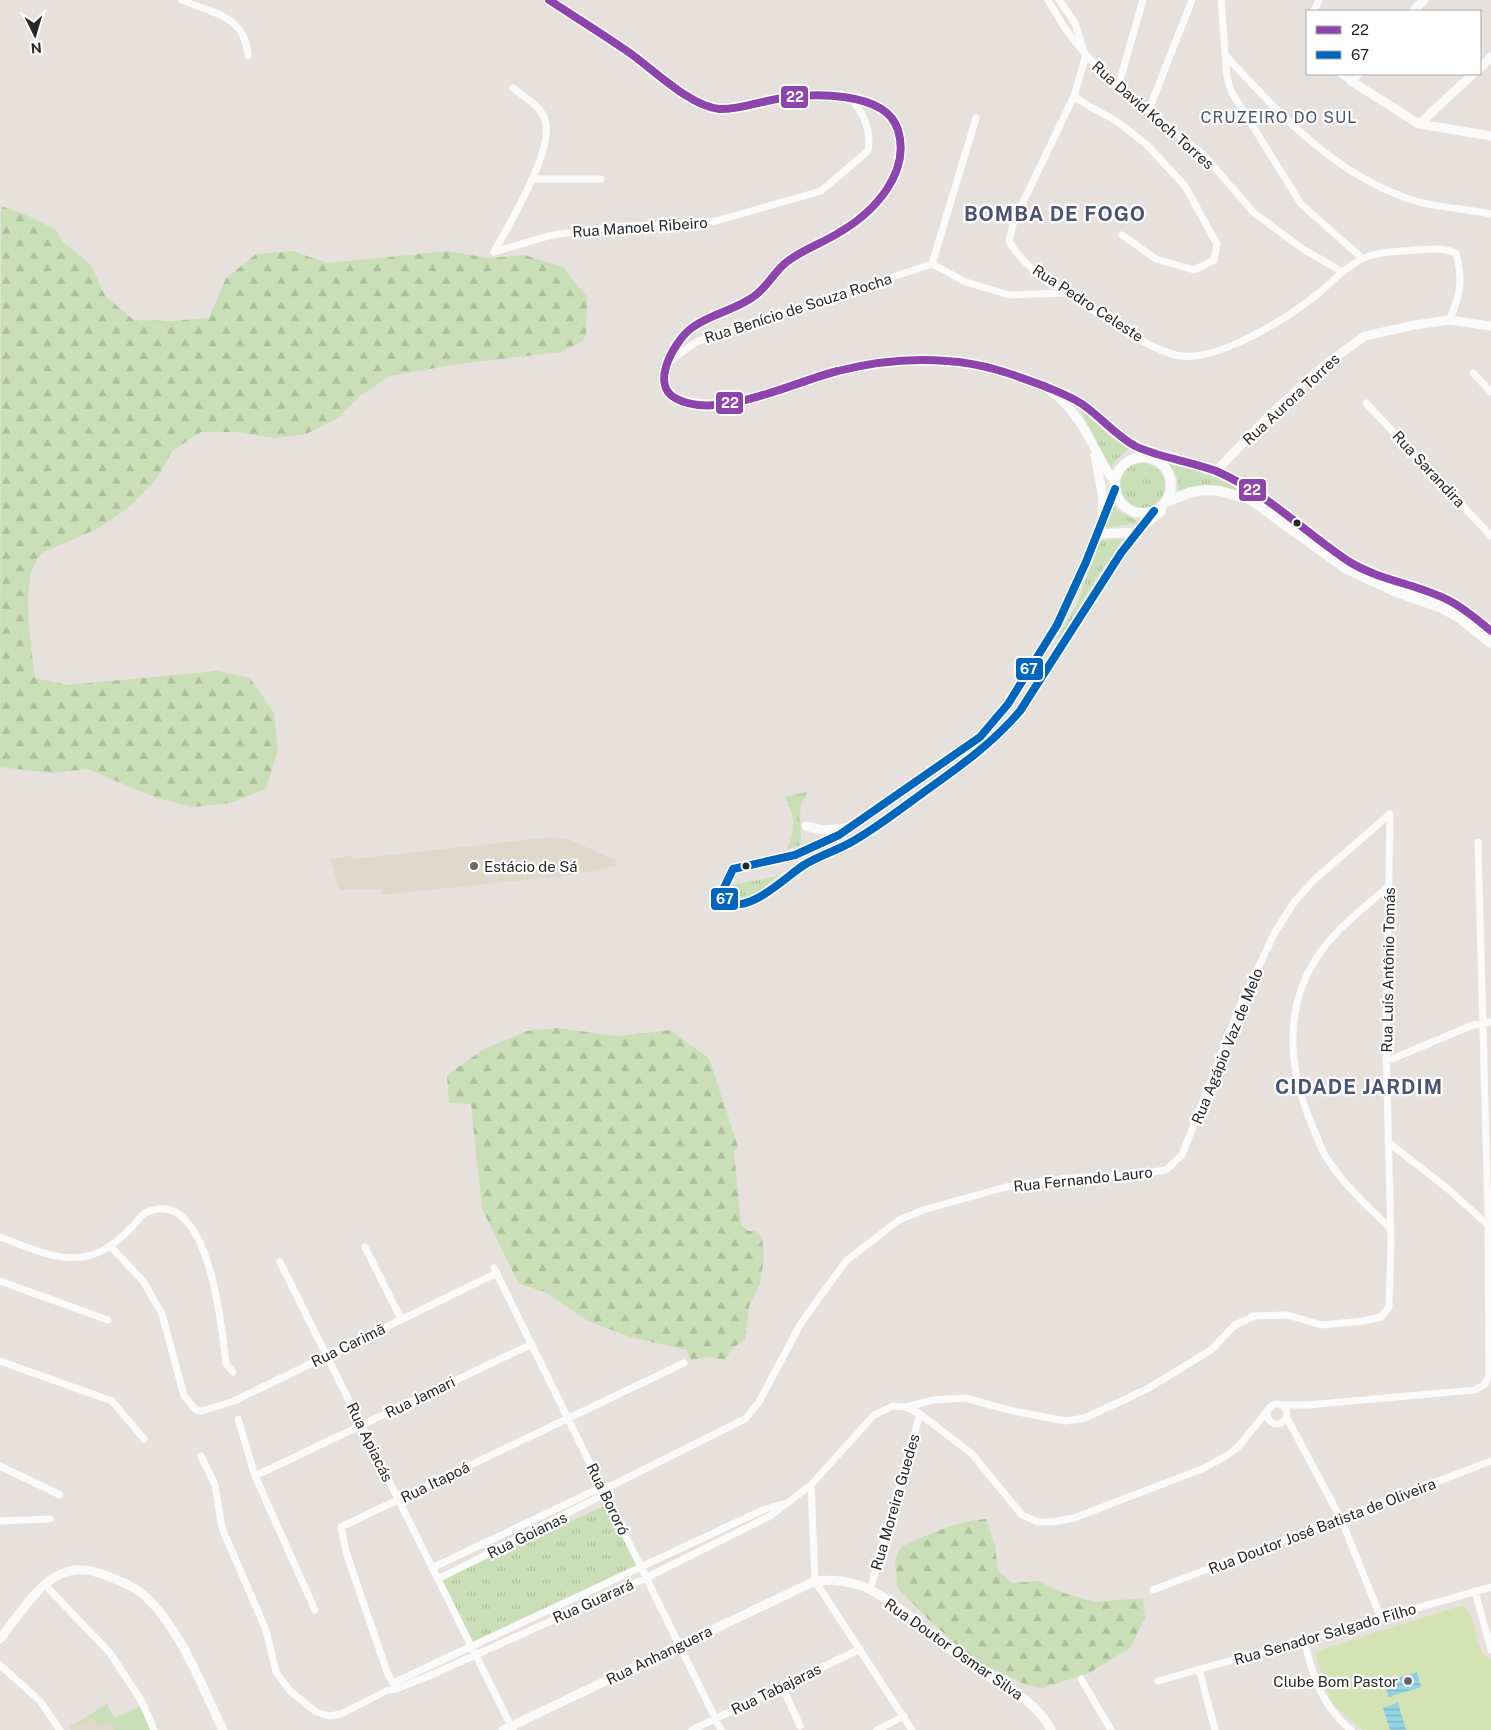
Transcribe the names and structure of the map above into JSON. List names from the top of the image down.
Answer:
{
  "streets": {
    "street": [
      "Rua David Koch Torres",
      "Rua Manoel Ribeiro",
      "Rua Pedro Celeste",
      "Rua Benício de Souza Rocha",
      "Rua Aurora Torres",
      "Rua Sarandira",
      "Rua Luís Antônio Tomás",
      "Rua Agápio Vaz de Melo",
      "Rua Fernando Lauro",
      "Rua Carimã",
      "Rua Jamari",
      "Rua Apiacás",
      "Rua Itapoá",
      "Rua Bororó",
      "Rua Moreira Guedes",
      "Rua Doutor José Batista de Oliveira",
      "Rua Goianas",
      "Rua Guarará",
      "Rua Senador Salgado Filho",
      "Rua Doutor Osmar Silva",
      "Rua Anhanguera",
      "Rua Tabajaras"
    ]
  },
  "crossings": [
    ["Rua David Koch Torres", "Rua Pedro Celeste"],
    ["Rua Pedro Celeste", "Rua Aurora Torres"],
    ["Rua Luís Antônio Tomás", "Rua Agápio Vaz de Melo"],
    ["Rua Luís Antônio Tomás", "Rua Guarará"],
    ["Rua Agápio Vaz de Melo", "Rua Fernando Lauro"],
    ["Rua Fernando Lauro", "Rua Goianas"],
    ["Rua Carimã", "Rua Apiacás"],
    ["Rua Carimã", "Rua Bororó"],
    ["Rua Jamari", "Rua Apiacás"],
    ["Rua Jamari", "Rua Bororó"],
    ["Rua Apiacás", "Rua Itapoá"],
    ["Rua Apiacás", "Rua Goianas"],
    ["Rua Apiacás", "Rua Guarará"],
    ["Rua Apiacás", "Rua Anhanguera"],
    ["Rua Itapoá", "Rua Bororó"],
    ["Rua Itapoá", "Rua Guarará"],
    ["Rua Bororó", "Rua Goianas"],
    ["Rua Bororó", "Rua Guarará"],
    ["Rua Bororó", "Rua Anhanguera"],
    ["Rua Bororó", "Rua Tabajaras"],
    ["Rua Moreira Guedes", "Rua Doutor Osmar Silva"],
    ["Rua Doutor Osmar Silva", "Rua Anhanguera"]
  ],
  "districts": ["CRUZEIRO DO SUL", "BOMBA DE FOGO", "CIDADE JARDIM"],
  "places": ["Estácio de Sá", "Clube Bom Pastor"],
  "lines": ["transit line 22", "transit line 67"],
  "legend": ["22", "67"],
  "north": "bottom"
}
